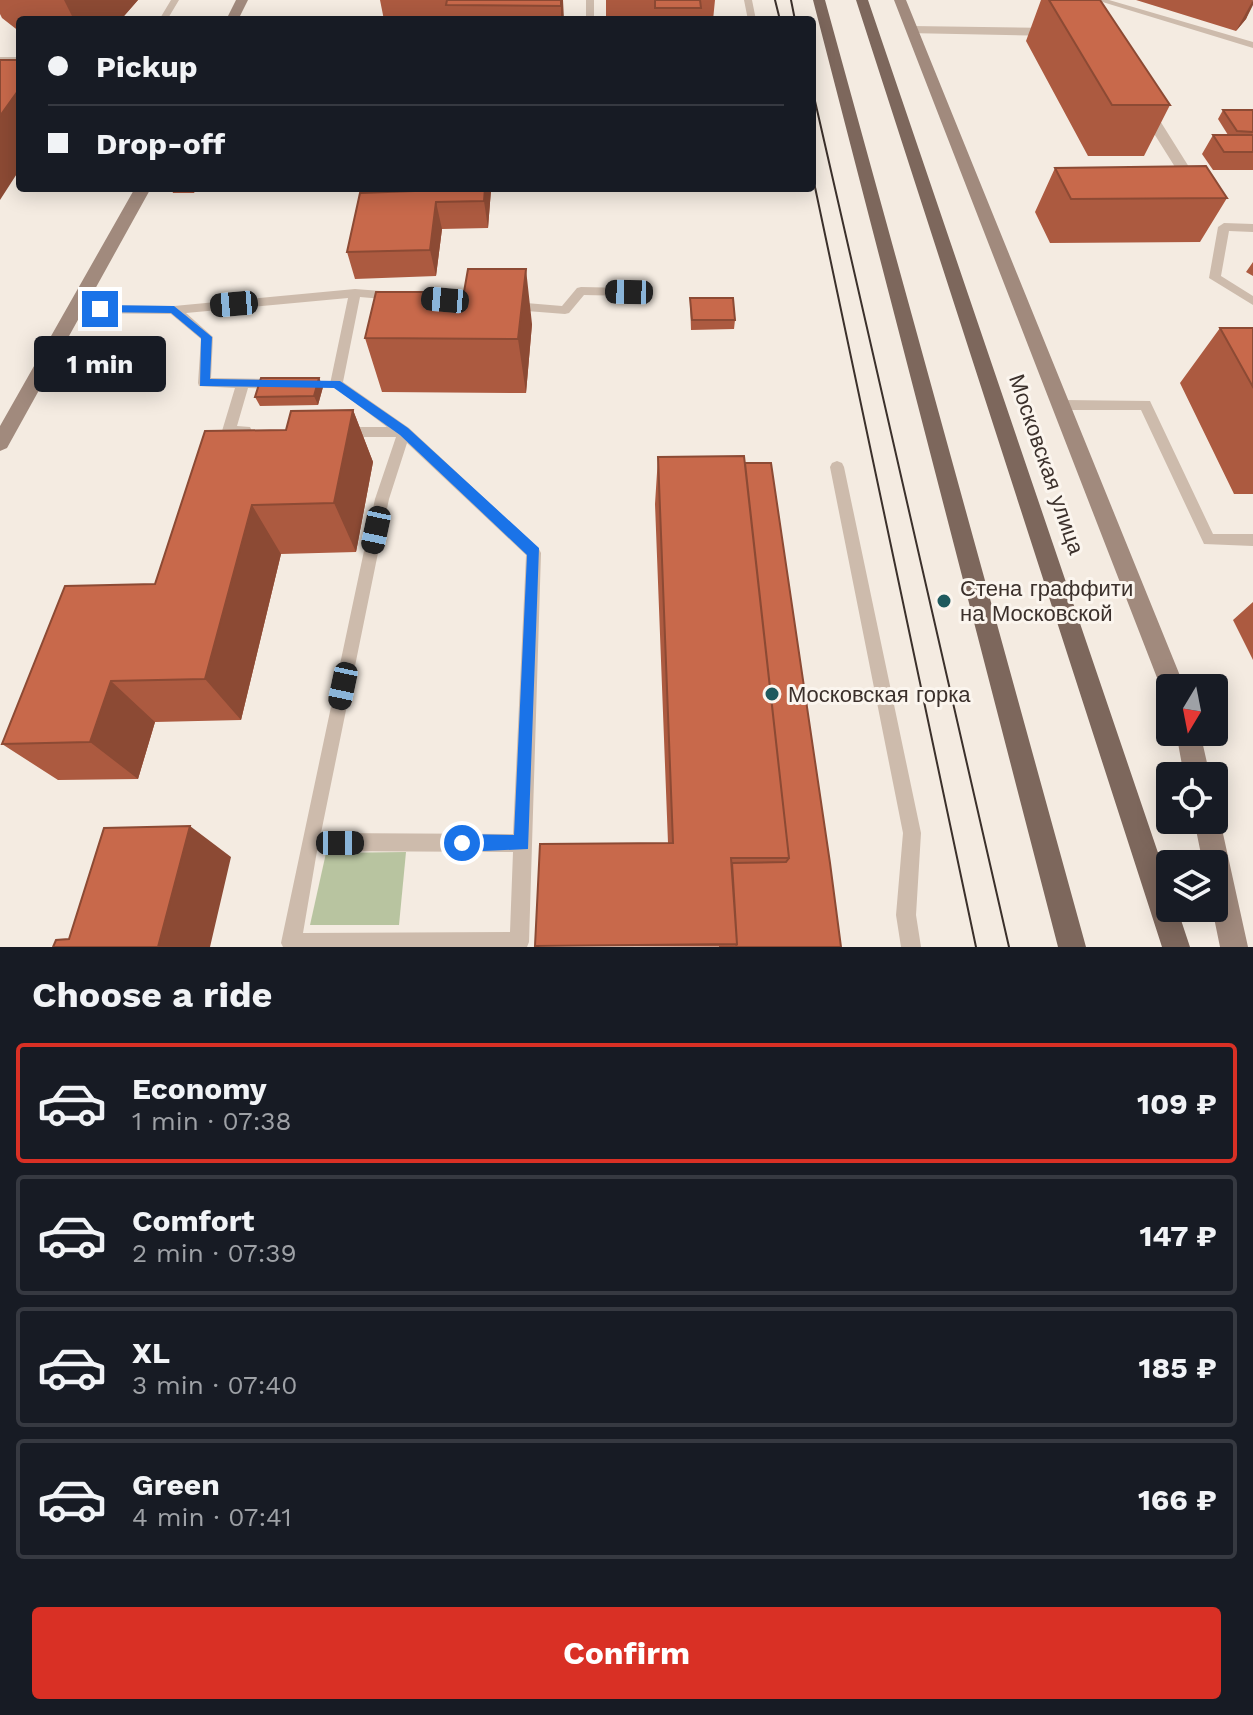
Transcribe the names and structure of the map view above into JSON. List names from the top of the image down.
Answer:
{
  "streets": {
    "main road": ["Московская улица"]
  },
  "places": ["Стена граффити на Московской", "Московская горка"],
  "north": "bottom",
  "page": {
    "banner": ["Pickup", "Drop-off"],
    "bubble": "1 min",
    "heading": "Choose a ride",
    "list": [
      {
        "name": "Economy",
        "note": "1 min · 07:38",
        "value": "109 ₽"
      },
      {
        "name": "Comfort",
        "note": "2 min · 07:39",
        "value": "147 ₽"
      },
      {
        "name": "XL",
        "note": "3 min · 07:40",
        "value": "185 ₽"
      },
      {
        "name": "Green",
        "note": "4 min · 07:41",
        "value": "166 ₽"
      }
    ],
    "buttons": "Confirm"
  }
}
